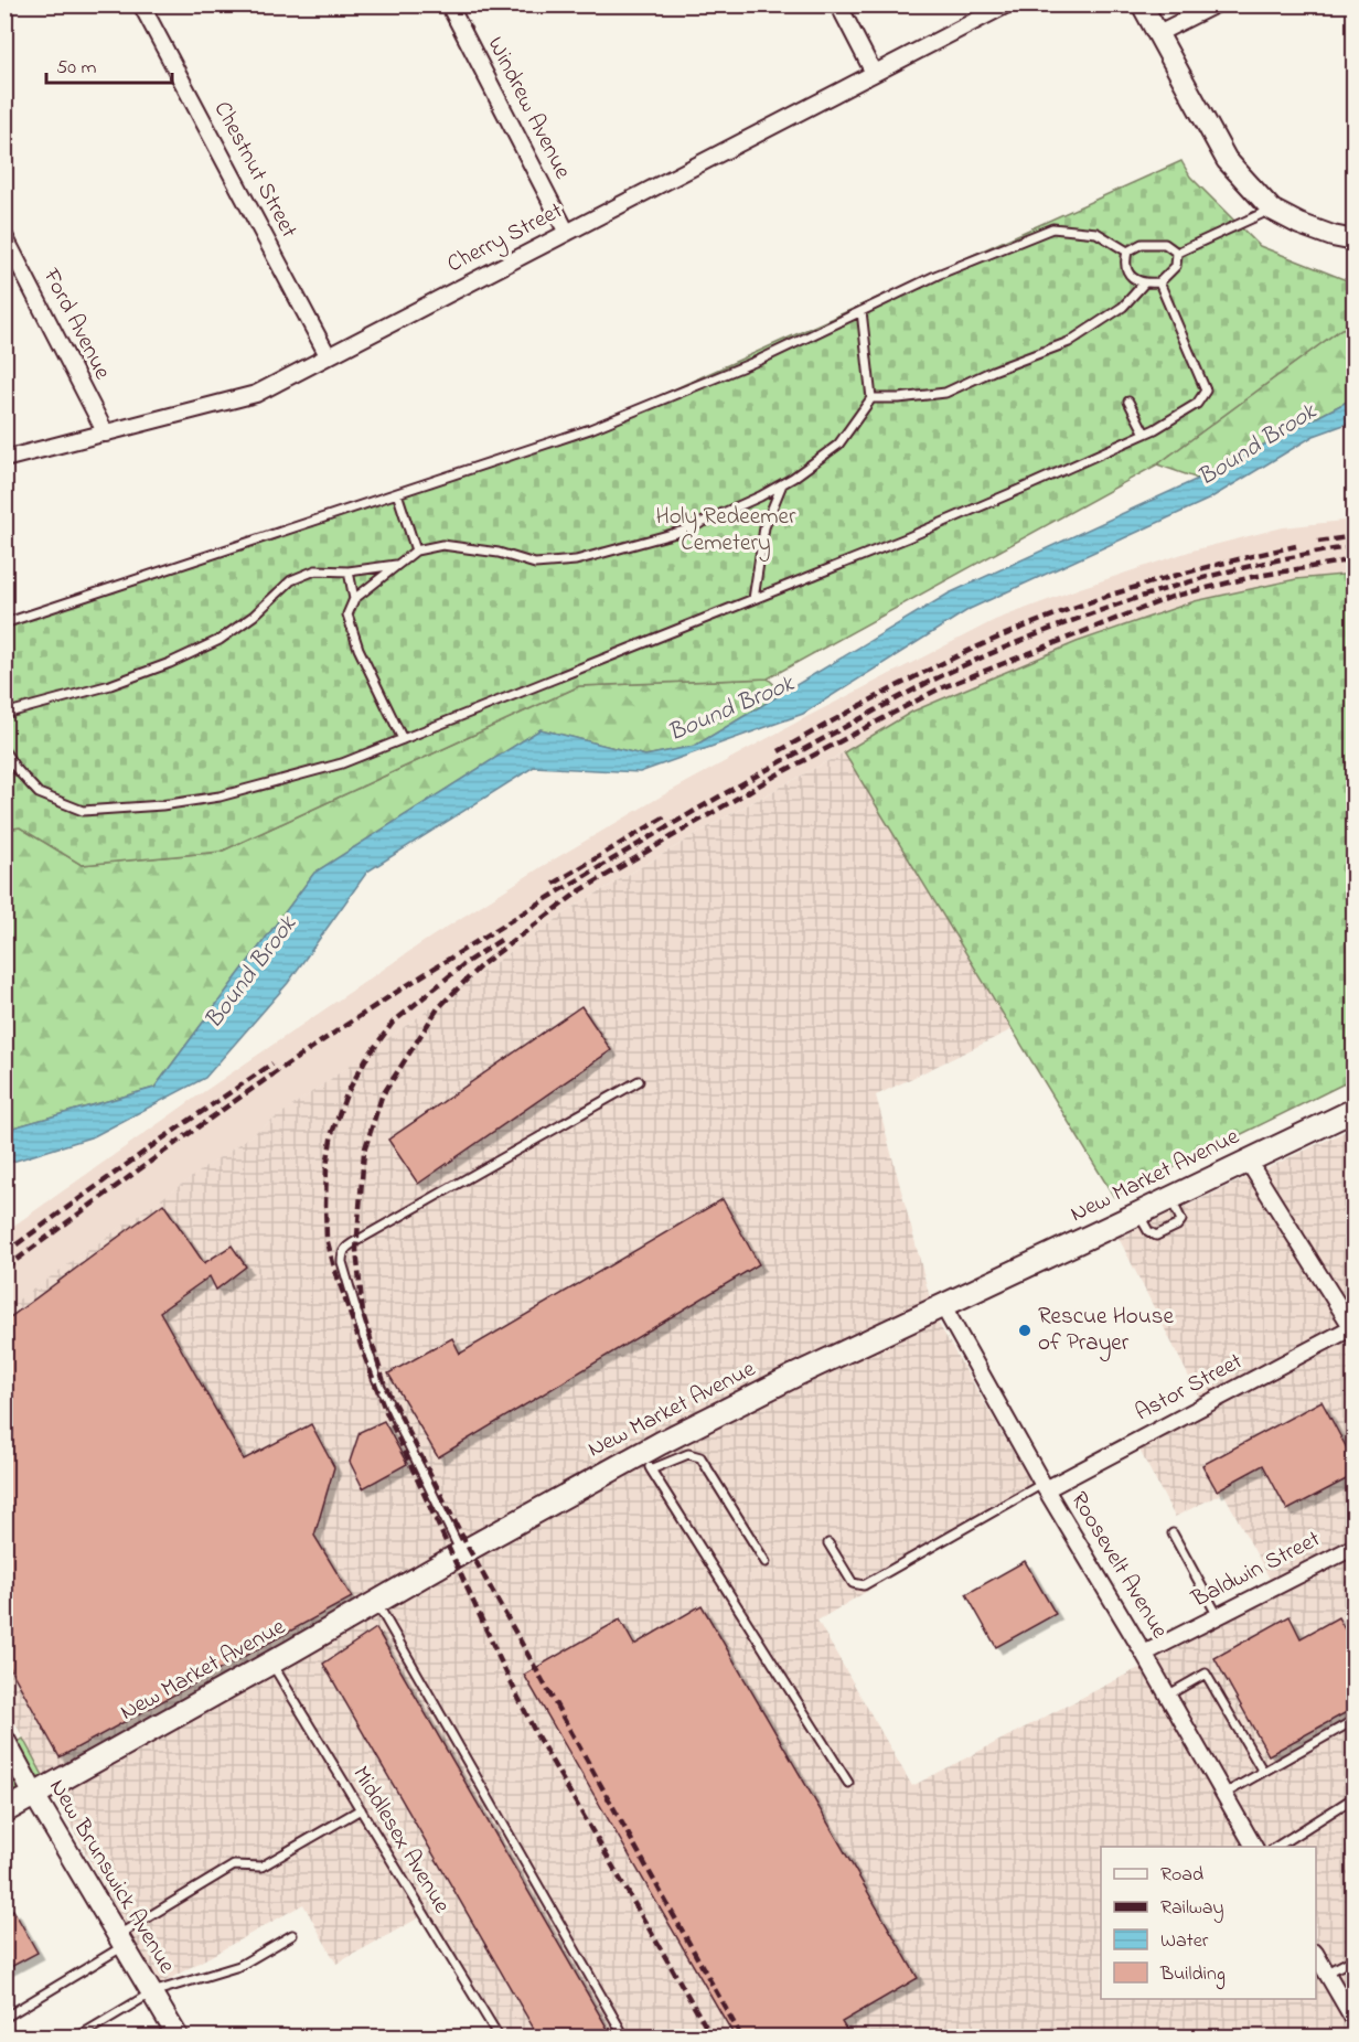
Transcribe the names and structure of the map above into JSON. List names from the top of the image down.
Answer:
{
  "streets": {
    "main road": ["New Market Avenue"],
    "street": [
      "Windrew Avenue",
      "Chestnut Street",
      "Cherry Street",
      "Ford Avenue",
      "Astor Street",
      "Roosevelt Avenue",
      "Baldwin Street",
      "New Brunswick Avenue"
    ],
    "lane": ["Middlesex Avenue"]
  },
  "crossings": [
    ["Windrew Avenue", "Cherry Street"],
    ["Chestnut Street", "Cherry Street"],
    ["Cherry Street", "Ford Avenue"],
    ["New Market Avenue", "Roosevelt Avenue"],
    ["New Market Avenue", "Middlesex Avenue"],
    ["New Market Avenue", "New Brunswick Avenue"],
    ["Astor Street", "Roosevelt Avenue"],
    ["Roosevelt Avenue", "Baldwin Street"]
  ],
  "water": ["Bound Brook"],
  "parks": ["Holy Redeemer Cemetery"],
  "places": ["Rescue House of Prayer"],
  "legend": [
    "Road",
    "Railway",
    "Water",
    "Building"
  ],
  "scale_bar": "50 m"
}
